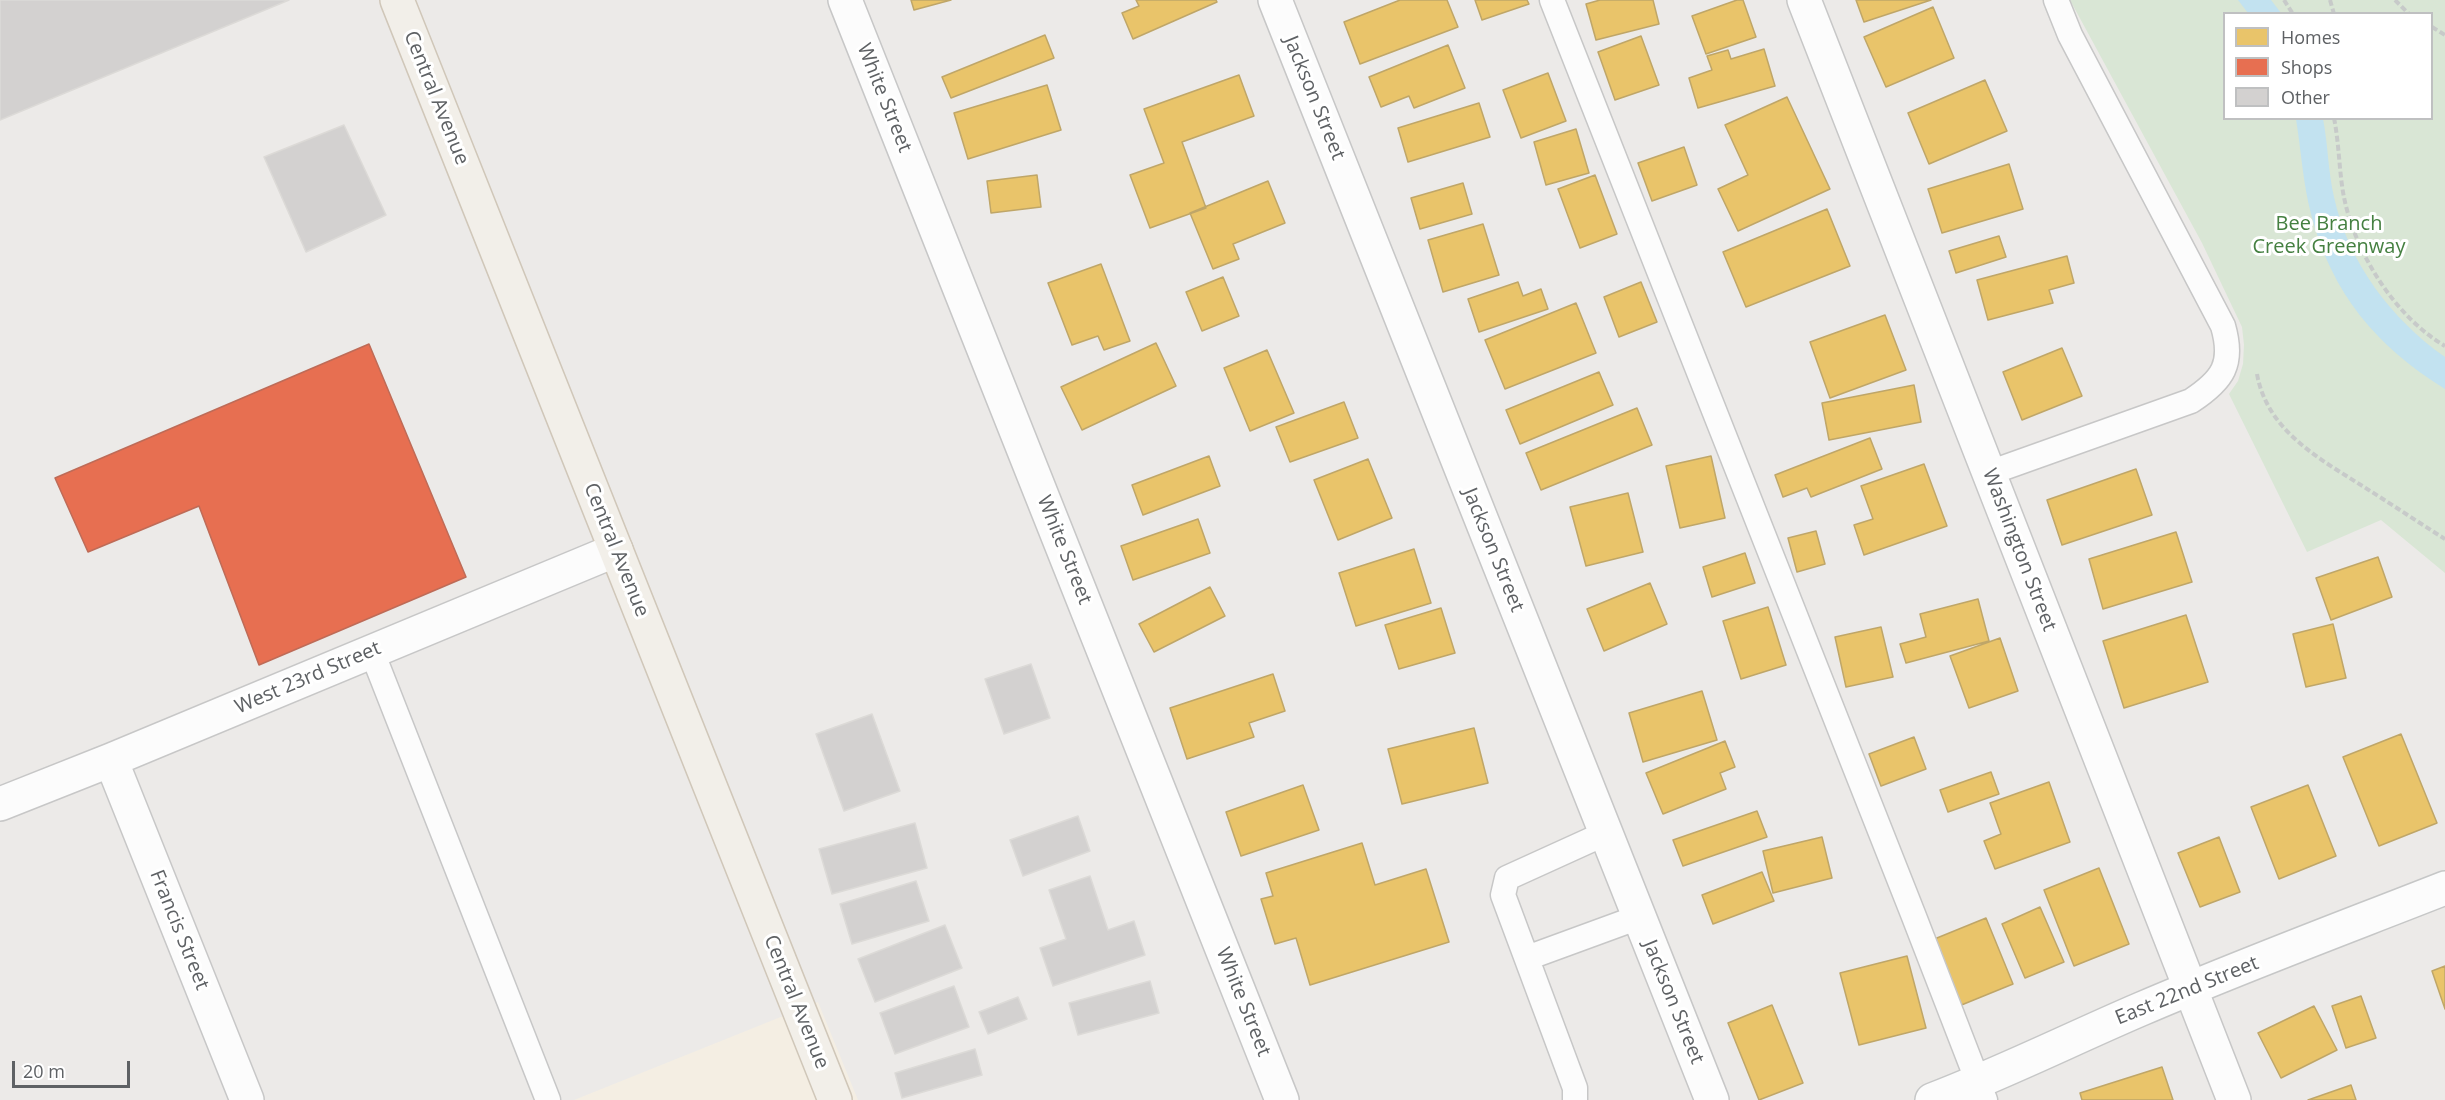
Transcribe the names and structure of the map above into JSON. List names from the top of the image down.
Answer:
{
  "streets": {
    "main road": ["Central Avenue"],
    "street": [
      "White Street",
      "Jackson Street",
      "Washington Street",
      "West 23rd Street",
      "Francis Street",
      "East 22nd Street"
    ]
  },
  "crossings": [
    ["Central Avenue", "West 23rd Street"],
    ["Washington Street", "East 22nd Street"],
    ["West 23rd Street", "Francis Street"]
  ],
  "parks": ["Bee Branch Creek Greenway"],
  "legend": ["Homes", "Shops", "Other"],
  "scale_bar": "20 m"
}
